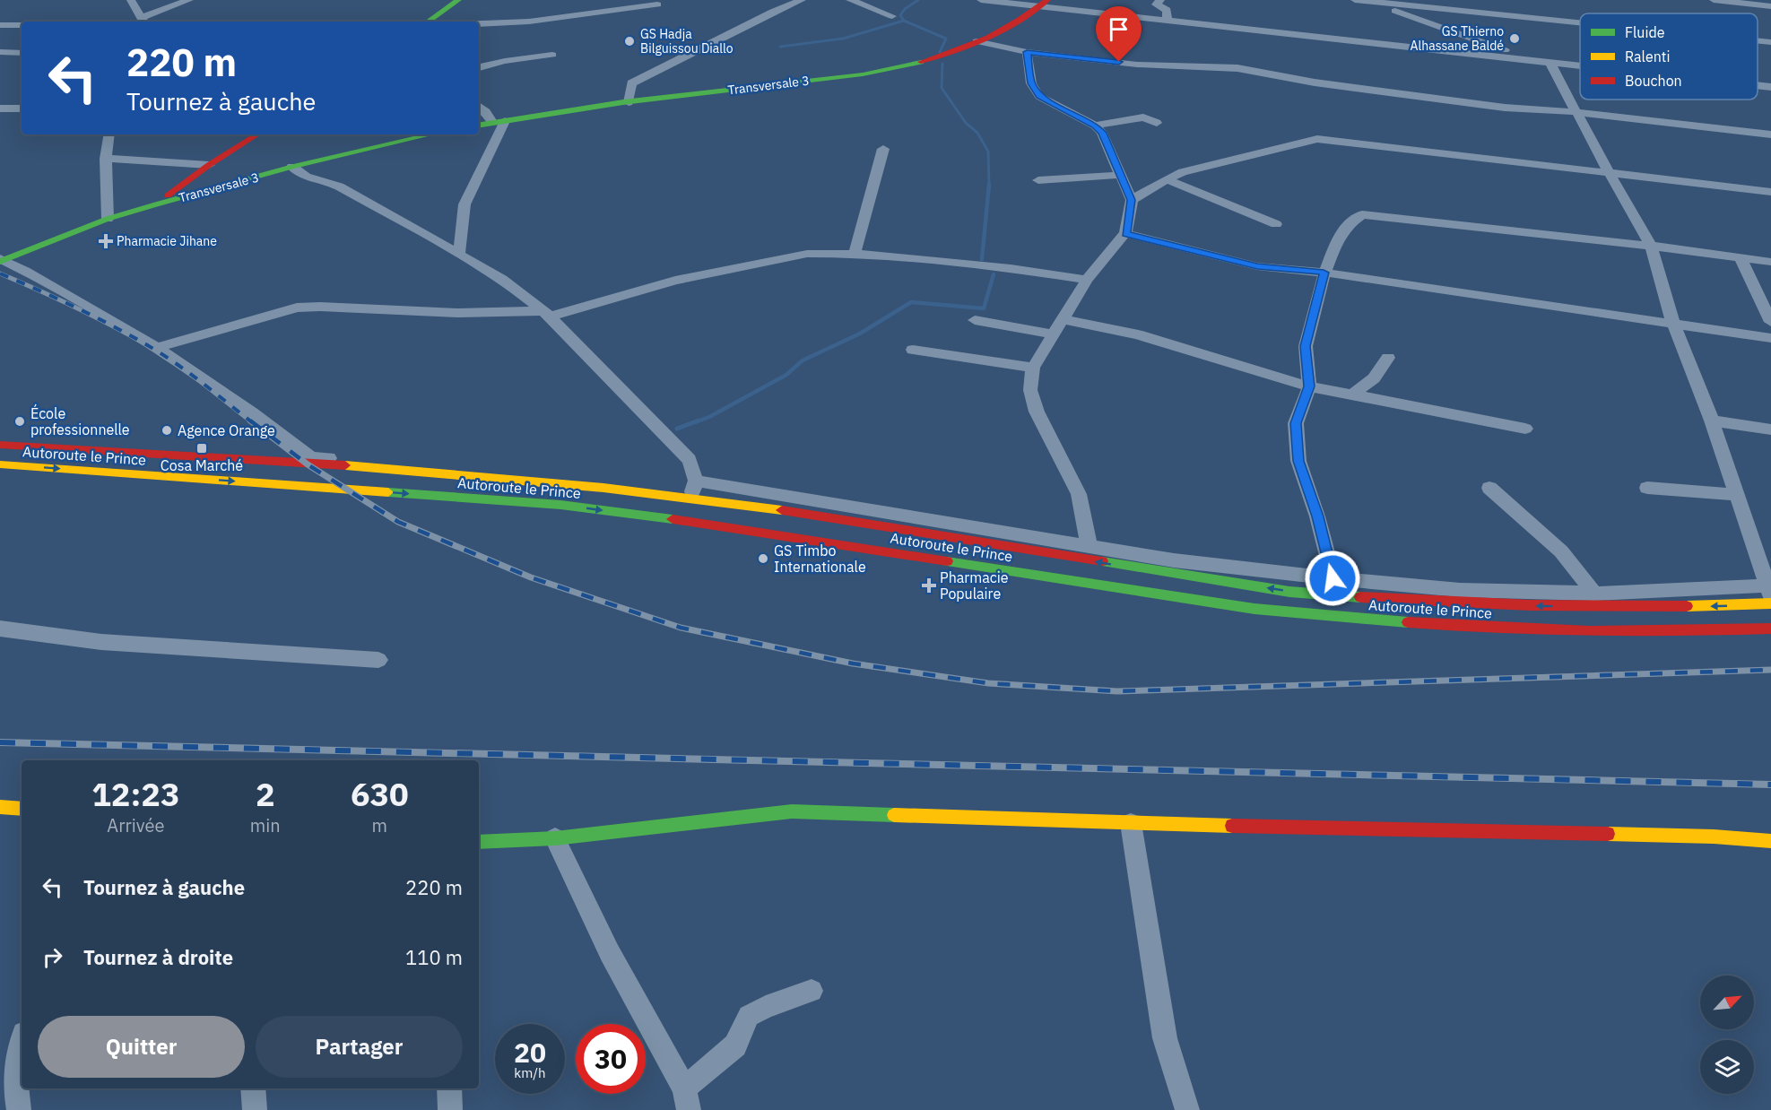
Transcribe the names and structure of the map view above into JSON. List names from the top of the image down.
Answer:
{
  "streets": {
    "main road": ["Transversale 3", "Autoroute le Prince"]
  },
  "places": {
    "other": [
      "GS Thierno Alhassane Baldé",
      "GS Hadja Bilguissou Diallo",
      "École professionnelle",
      "Agence Orange",
      "GS Timbo Internationale"
    ],
    "health": ["Pharmacie Jihane", "Pharmacie Populaire"],
    "transit": ["Cosa Marché"]
  },
  "legend": ["Fluide", "Ralenti", "Bouchon"],
  "north": "top right",
  "page": {
    "turn": ["220 m", "Tournez à gauche"],
    "eta": [
      "12:23",
      "Arrivée",
      "2",
      "min",
      "630",
      "m"
    ],
    "list": [
      {
        "name": "Tournez à gauche",
        "value": "220 m"
      },
      {
        "name": "Tournez à droite",
        "value": "110 m"
      }
    ],
    "buttons": ["Quitter", "Partager"],
    "speed": "20 km/h",
    "limit": "30"
  }
}
